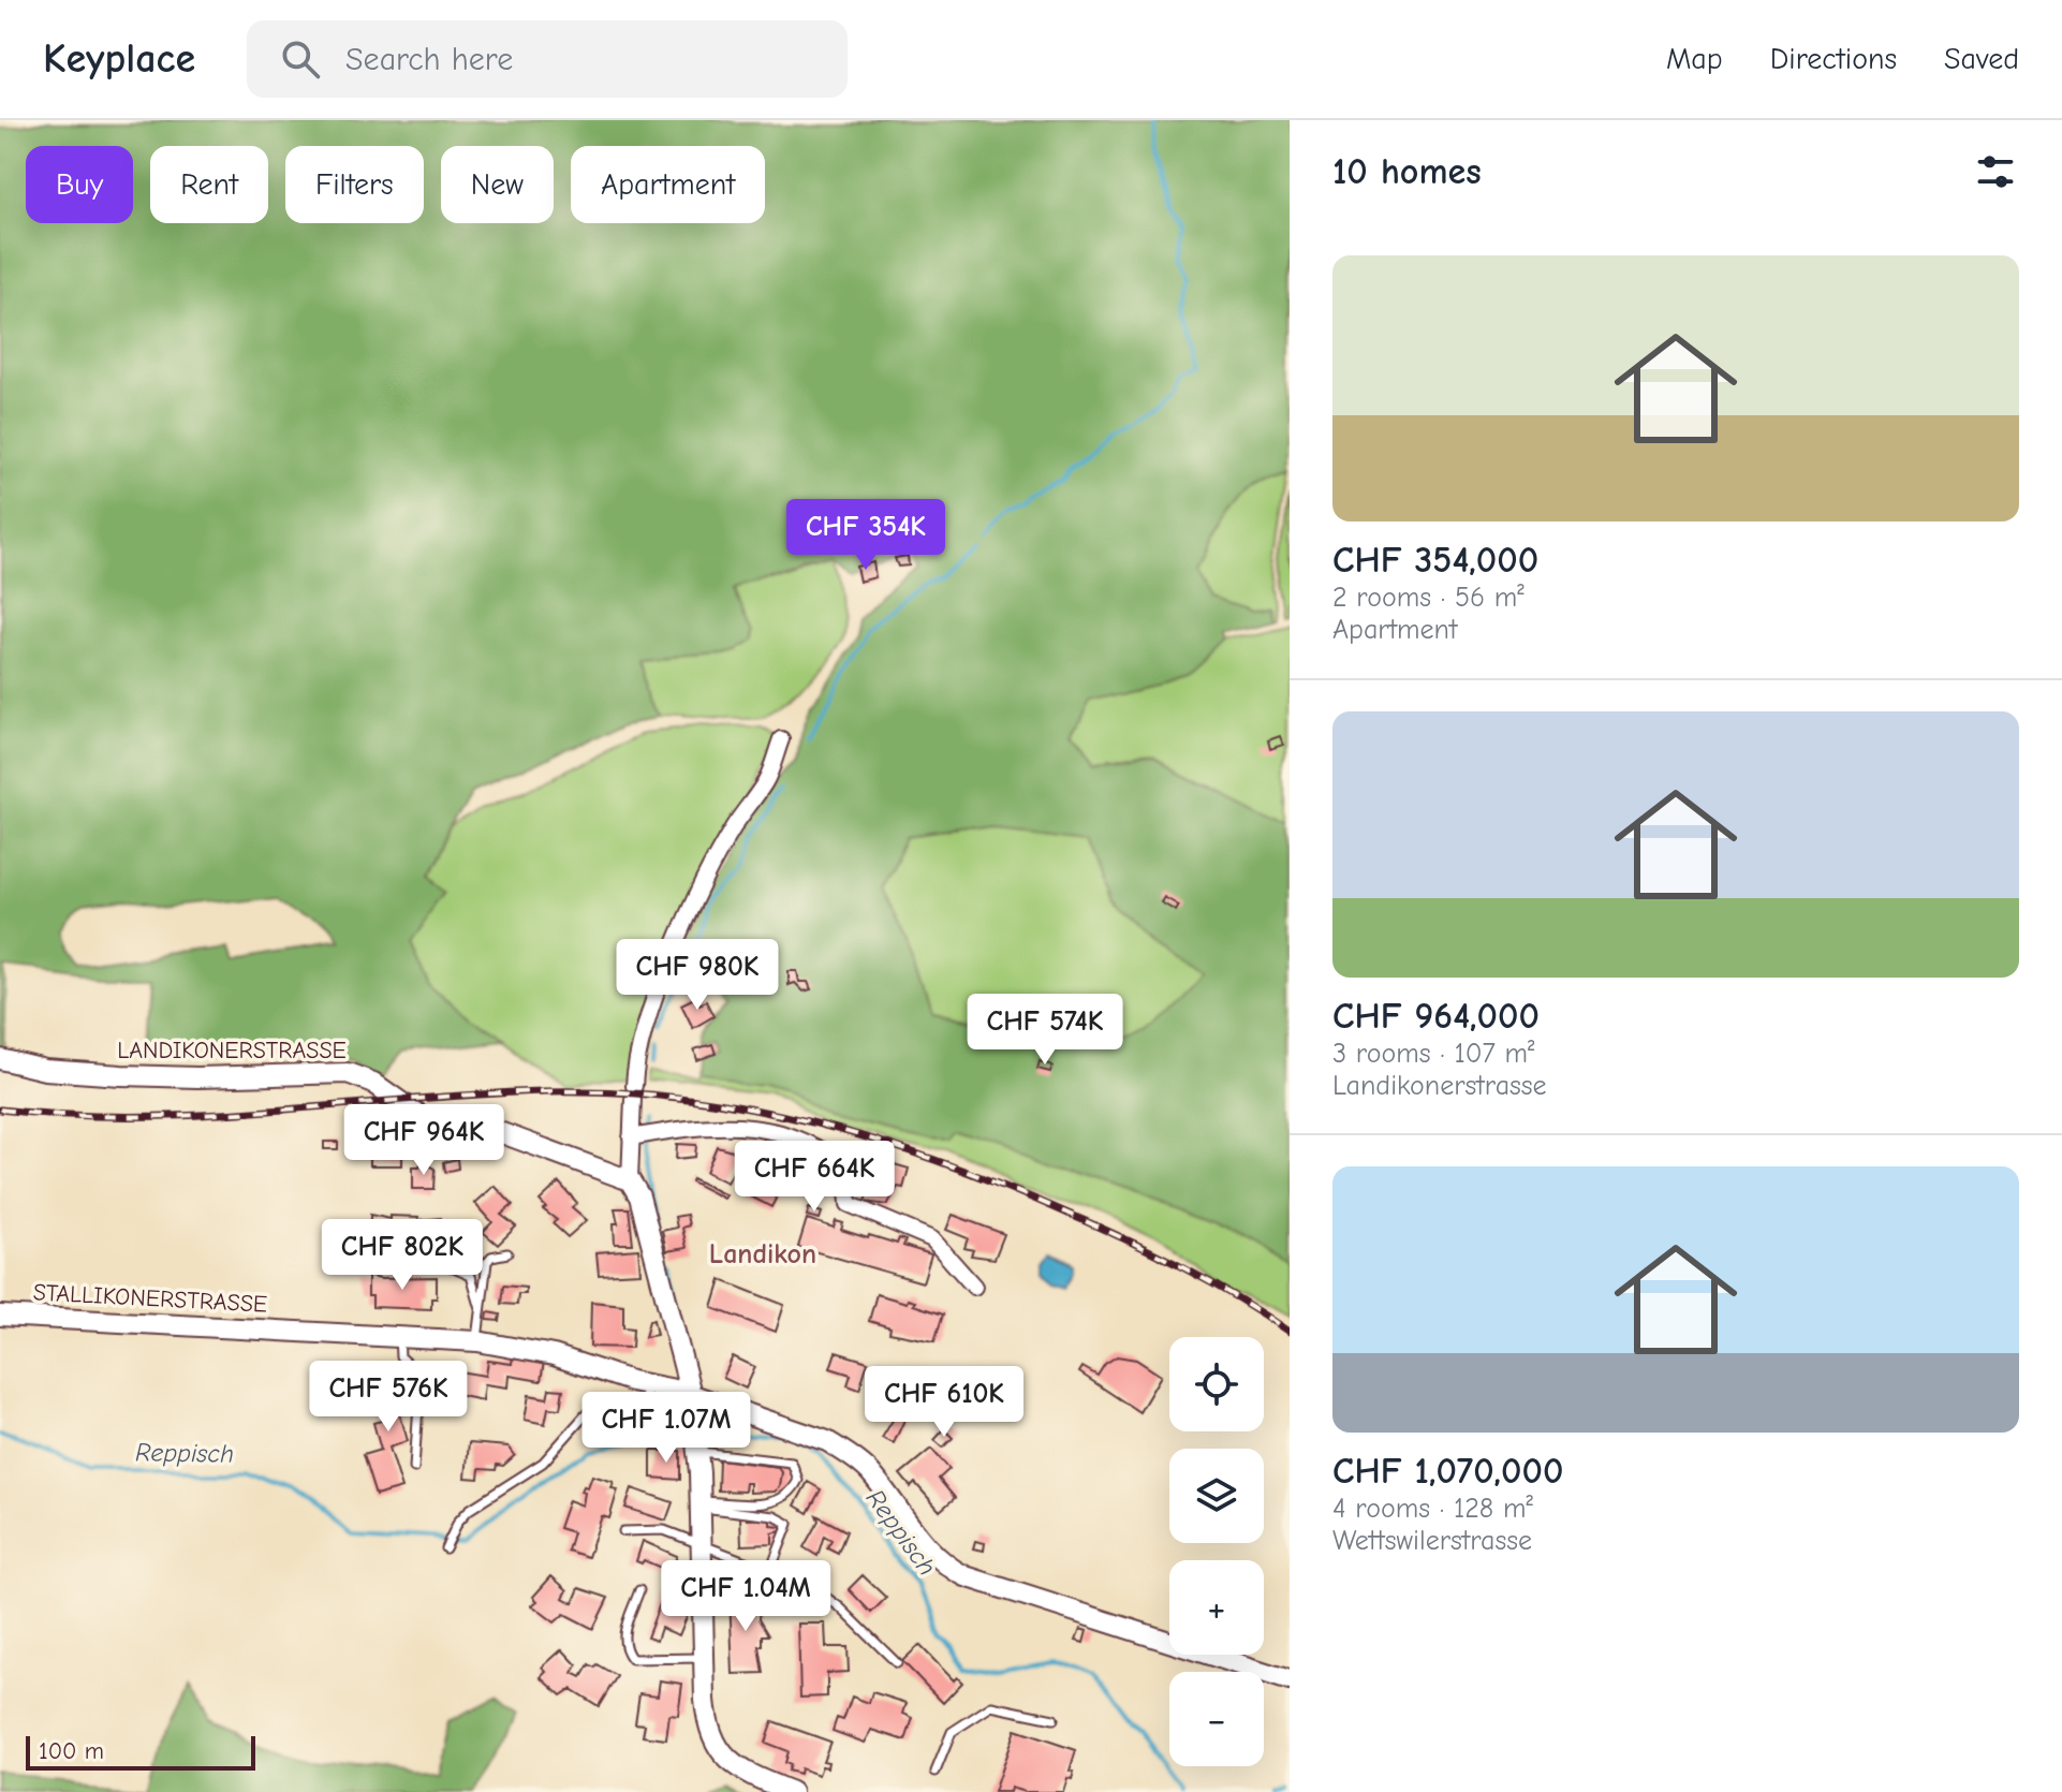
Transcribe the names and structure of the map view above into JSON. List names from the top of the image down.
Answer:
{
  "streets": {
    "street": ["LANDIKONERSTRASSE", "STALLIKONERSTRASSE"]
  },
  "districts": ["Landikon"],
  "water": ["Reppisch"],
  "scale_bar": "100 m",
  "page": {
    "header": "Keyplace",
    "search": "Search here",
    "nav": ["Map", "Directions", "Saved"],
    "heading": "10 homes",
    "chip": [
      "Buy",
      "Rent",
      "Filters",
      "New",
      "Apartment"
    ],
    "list": [
      {
        "name": "CHF 354,000",
        "note": "2 rooms · 56 m² · Apartment"
      },
      {
        "name": "CHF 964,000",
        "note": "3 rooms · 107 m² · Landikonerstrasse"
      },
      {
        "name": "CHF 1,070,000",
        "note": "4 rooms · 128 m² · Wettswilerstrasse"
      }
    ],
    "price": [
      "CHF 354K",
      "CHF 980K",
      "CHF 574K",
      "CHF 964K",
      "CHF 664K",
      "CHF 802K",
      "CHF 576K",
      "CHF 610K",
      "CHF 1.07M",
      "CHF 1.04M"
    ],
    "map_buttons": ["+", "−"],
    "scale": "100 m"
  }
}
